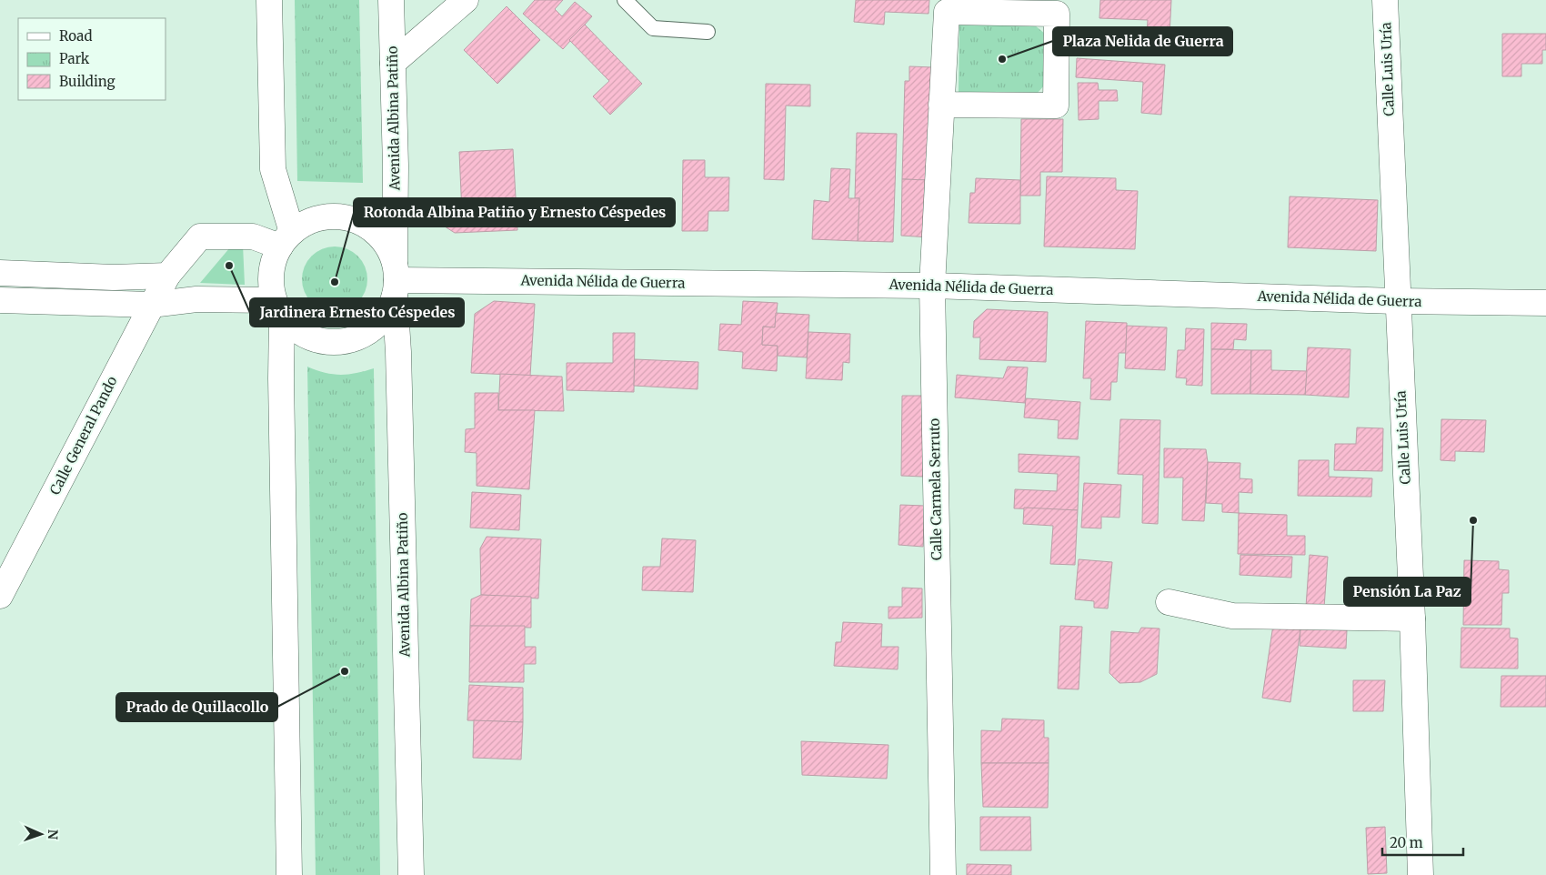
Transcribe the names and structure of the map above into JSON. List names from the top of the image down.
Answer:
{
  "streets": {
    "main road": [
      "Calle Luis Uría",
      "Avenida Albina Patiño",
      "Avenida Nélida de Guerra",
      "Calle General Pando",
      "Calle Carmela Serruto"
    ]
  },
  "crossings": [
    ["Calle Luis Uría", "Avenida Nélida de Guerra"],
    ["Avenida Albina Patiño", "Avenida Nélida de Guerra"],
    ["Avenida Albina Patiño", "Calle General Pando"],
    ["Avenida Nélida de Guerra", "Calle General Pando"],
    ["Avenida Nélida de Guerra", "Calle Carmela Serruto"]
  ],
  "places": [
    "Plaza Nelida de Guerra",
    "Jardinera Ernesto Céspedes",
    "Rotonda Albina Patiño y Ernesto Céspedes",
    "Pensión La Paz",
    "Prado de Quillacollo"
  ],
  "legend": ["Road", "Park", "Building"],
  "scale_bar": "20 m",
  "north": "right"
}
